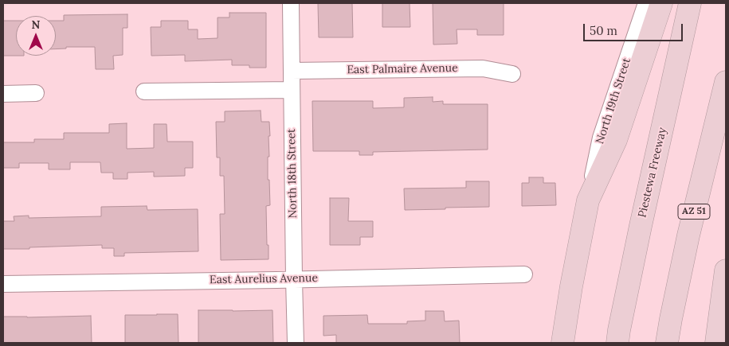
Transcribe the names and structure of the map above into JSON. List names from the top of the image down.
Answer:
{
  "streets": {
    "highway": ["Piestewa Freeway", "AZ 51"],
    "street": [
      "East Palmaire Avenue",
      "North 19th Street",
      "North 18th Street",
      "East Aurelius Avenue"
    ]
  },
  "crossings": [
    ["East Palmaire Avenue", "North 18th Street"],
    ["North 18th Street", "East Aurelius Avenue"]
  ],
  "scale_bar": "50 m",
  "north": "top"
}
